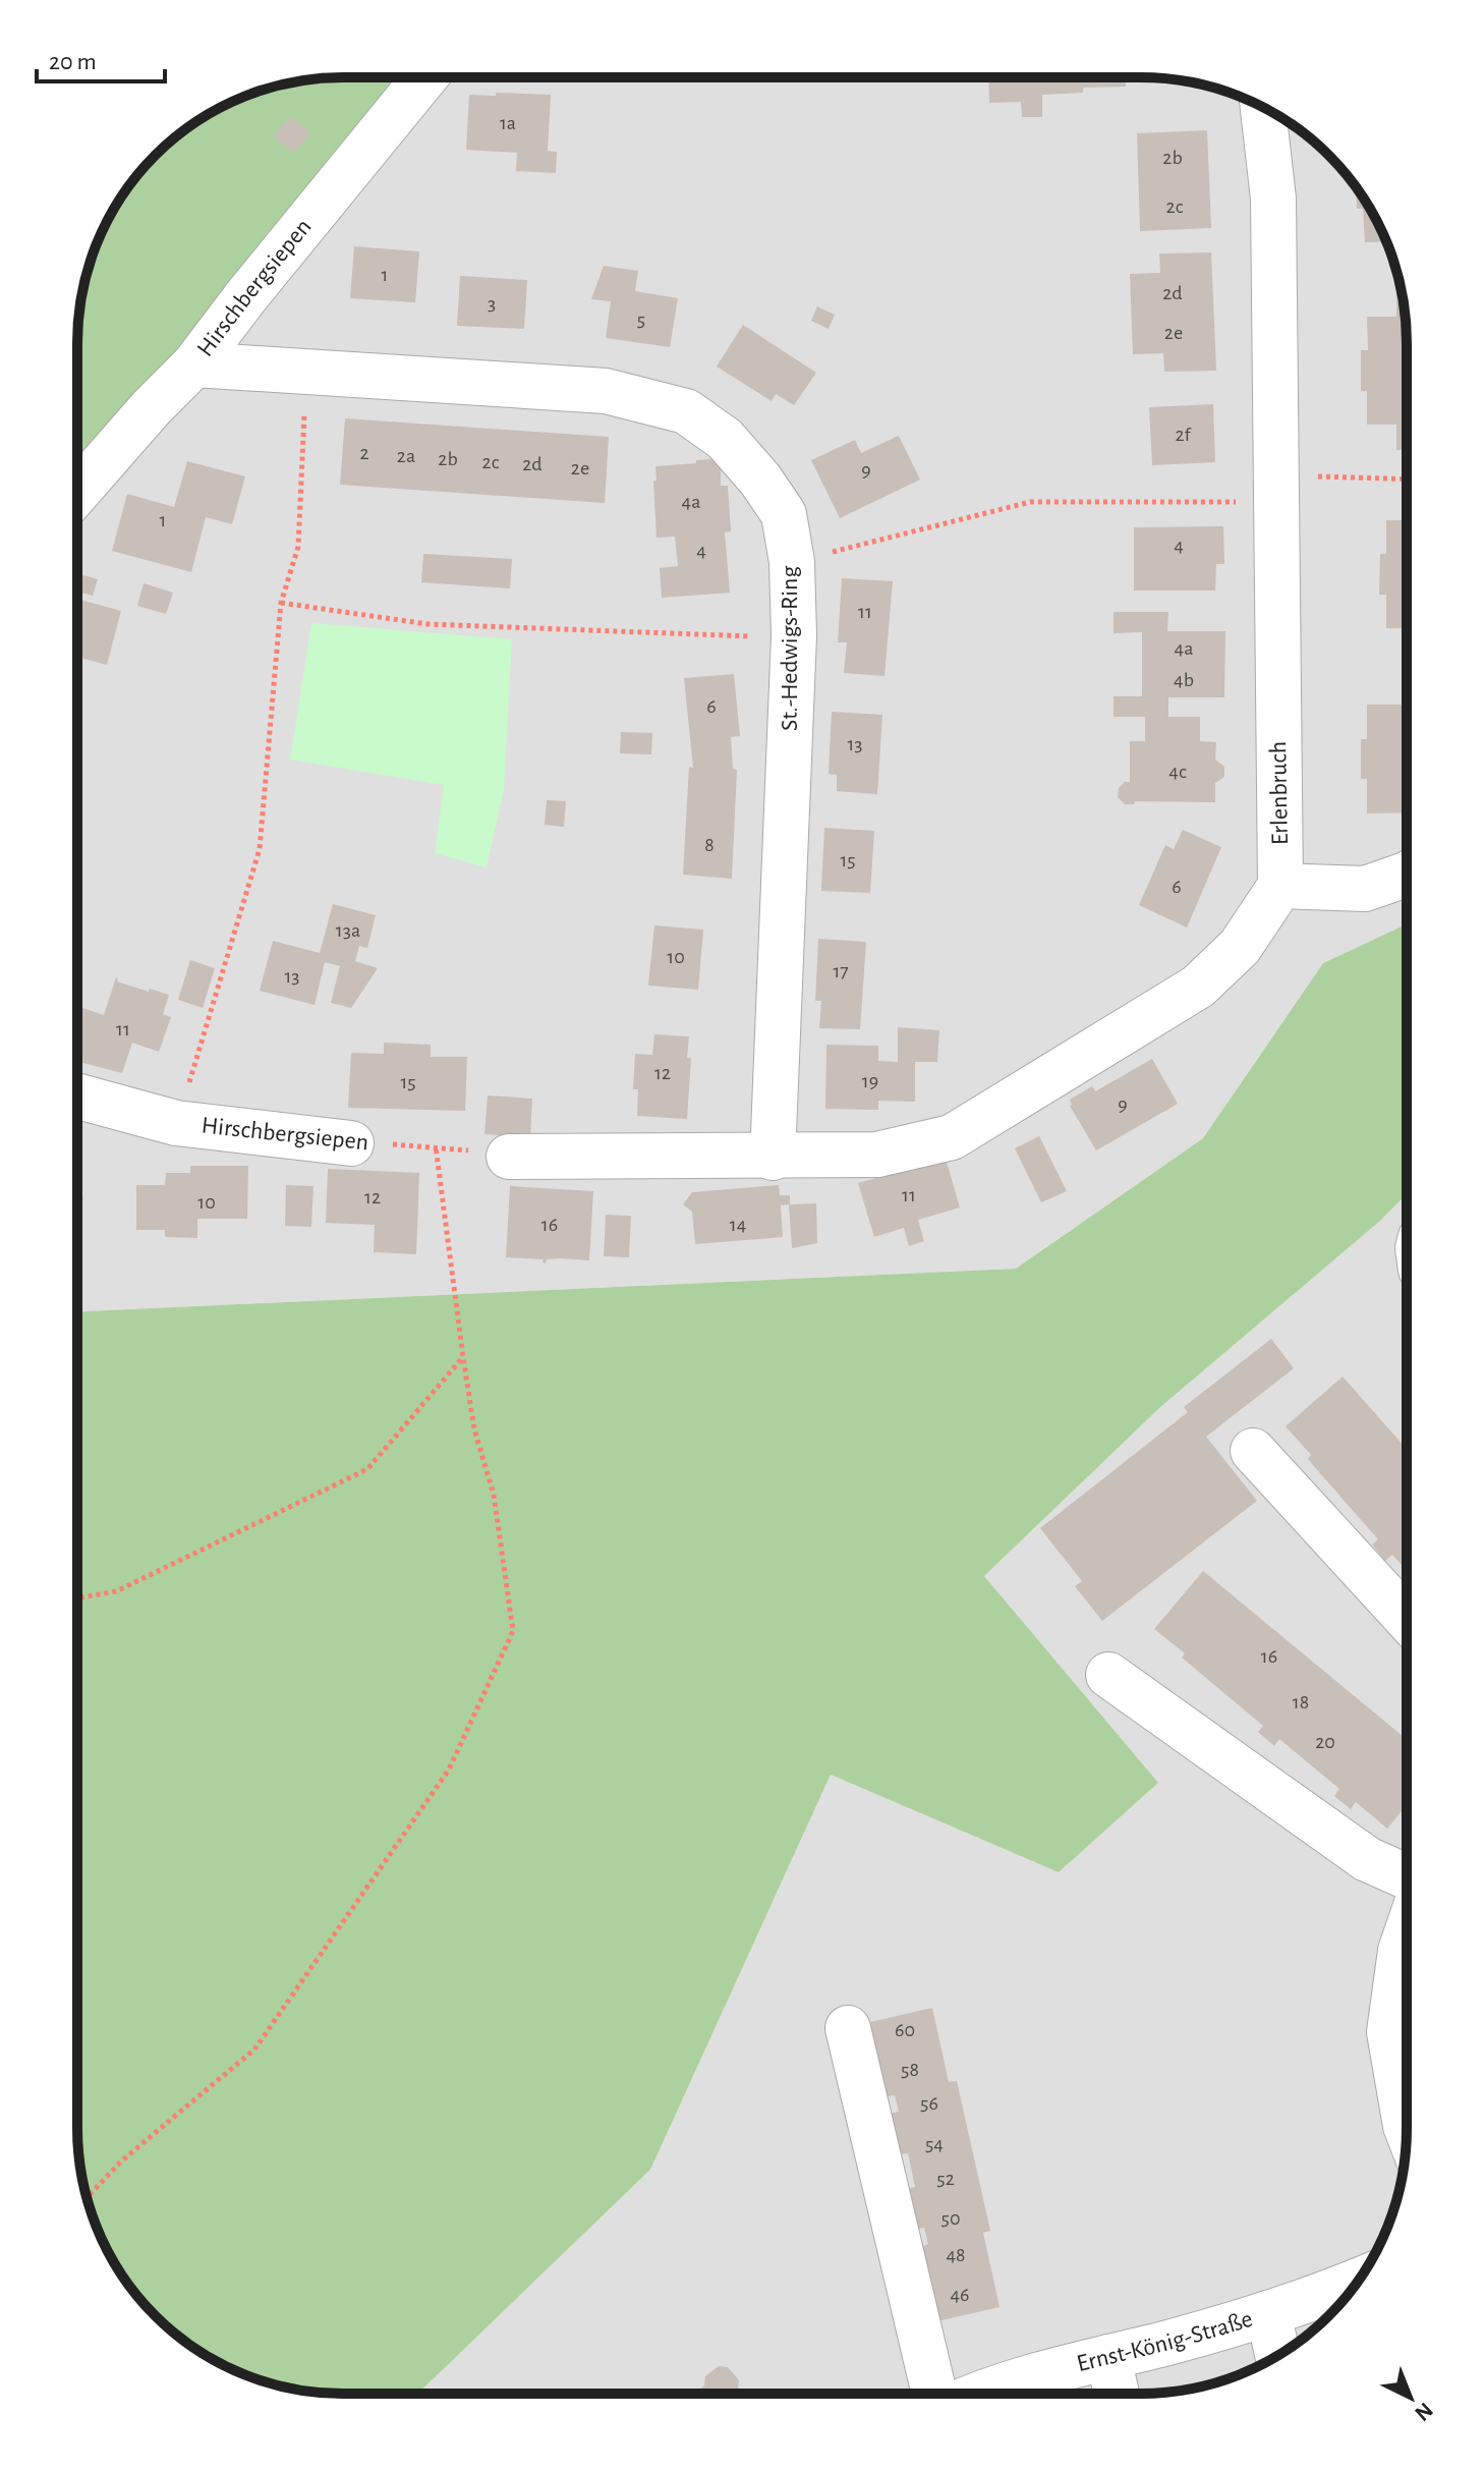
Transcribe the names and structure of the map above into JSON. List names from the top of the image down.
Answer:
{
  "streets": {
    "street": [
      "Hirschbergsiepen",
      "St.-Hedwigs-Ring",
      "Erlenbruch",
      "Ernst-König-Straße"
    ]
  },
  "crossings": [
    ["Hirschbergsiepen", "St.-Hedwigs-Ring"]
  ],
  "house_numbers": [
    "1a",
    "2b",
    "2c",
    "1",
    "2d",
    "3",
    "5",
    "2e",
    "2f",
    "2",
    "2a",
    "2b",
    "2c",
    "2d",
    "2e",
    "9",
    "4a",
    "1",
    "4",
    "4",
    "11",
    "4a",
    "4b",
    "6",
    "13",
    "4c",
    "8",
    "15",
    "6",
    "13a",
    "10",
    "17",
    "13",
    "11",
    "12",
    "19",
    "15",
    "9",
    "11",
    "12",
    "10",
    "16",
    "14",
    "16",
    "18",
    "20",
    "60",
    "58",
    "56",
    "54",
    "52",
    "50",
    "48",
    "46"
  ],
  "scale_bar": "20 m",
  "north": "bottom right"
}
